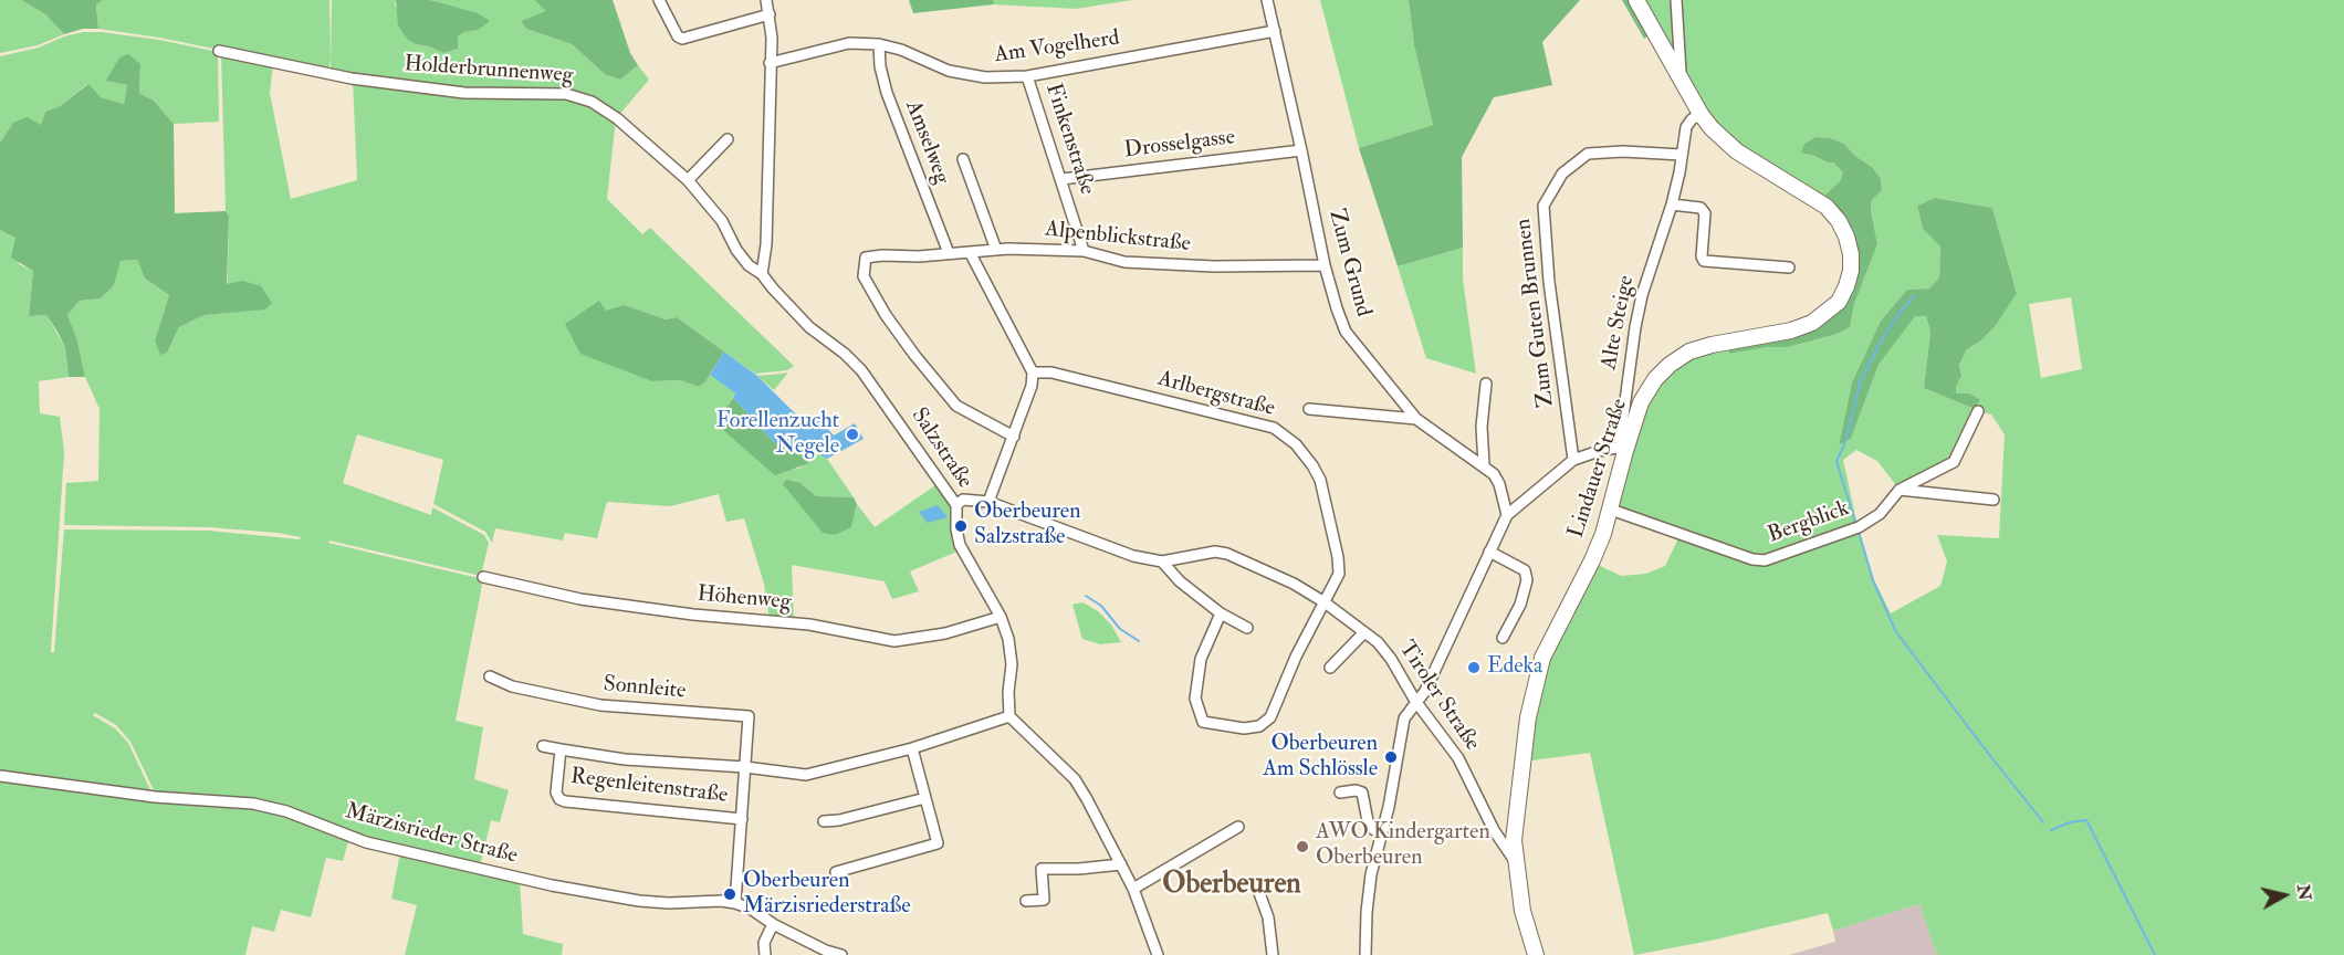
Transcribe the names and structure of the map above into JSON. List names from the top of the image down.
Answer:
{
  "streets": {
    "main road": ["Lindauer Straße"],
    "street": [
      "Am Vogelherd",
      "Holderbrunnenweg",
      "Finkenstraße",
      "Amselweg",
      "Drosselgasse",
      "Alpenblickstraße",
      "Zum Grund",
      "Zum Guten Brunnen",
      "Alte Steige",
      "Arlbergstraße",
      "Salzstraße",
      "Bergblick",
      "Höhenweg",
      "Sonnleite",
      "Tiroler Straße",
      "Regenleitenstraße",
      "Märzisrieder Straße"
    ]
  },
  "crossings": [
    ["Am Vogelherd", "Finkenstraße"],
    ["Am Vogelherd", "Amselweg"],
    ["Am Vogelherd", "Zum Grund"],
    ["Holderbrunnenweg", "Salzstraße"],
    ["Finkenstraße", "Drosselgasse"],
    ["Finkenstraße", "Alpenblickstraße"],
    ["Amselweg", "Alpenblickstraße"],
    ["Drosselgasse", "Zum Grund"],
    ["Alpenblickstraße", "Zum Grund"],
    ["Zum Guten Brunnen", "Alte Steige"],
    ["Alte Steige", "Lindauer Straße"],
    ["Arlbergstraße", "Tiroler Straße"],
    ["Salzstraße", "Höhenweg"],
    ["Salzstraße", "Tiroler Straße"],
    ["Lindauer Straße", "Bergblick"],
    ["Lindauer Straße", "Tiroler Straße"],
    ["Sonnleite", "Regenleitenstraße"],
    ["Sonnleite", "Märzisrieder Straße"]
  ],
  "districts": ["Oberbeuren"],
  "places": [
    "Forellenzucht Negele",
    "Oberbeuren Salzstraße",
    "Edeka",
    "Oberbeuren Am Schlössle",
    "AWO Kindergarten Oberbeuren",
    "Oberbeuren Märzisriederstraße"
  ],
  "north": "right"
}
